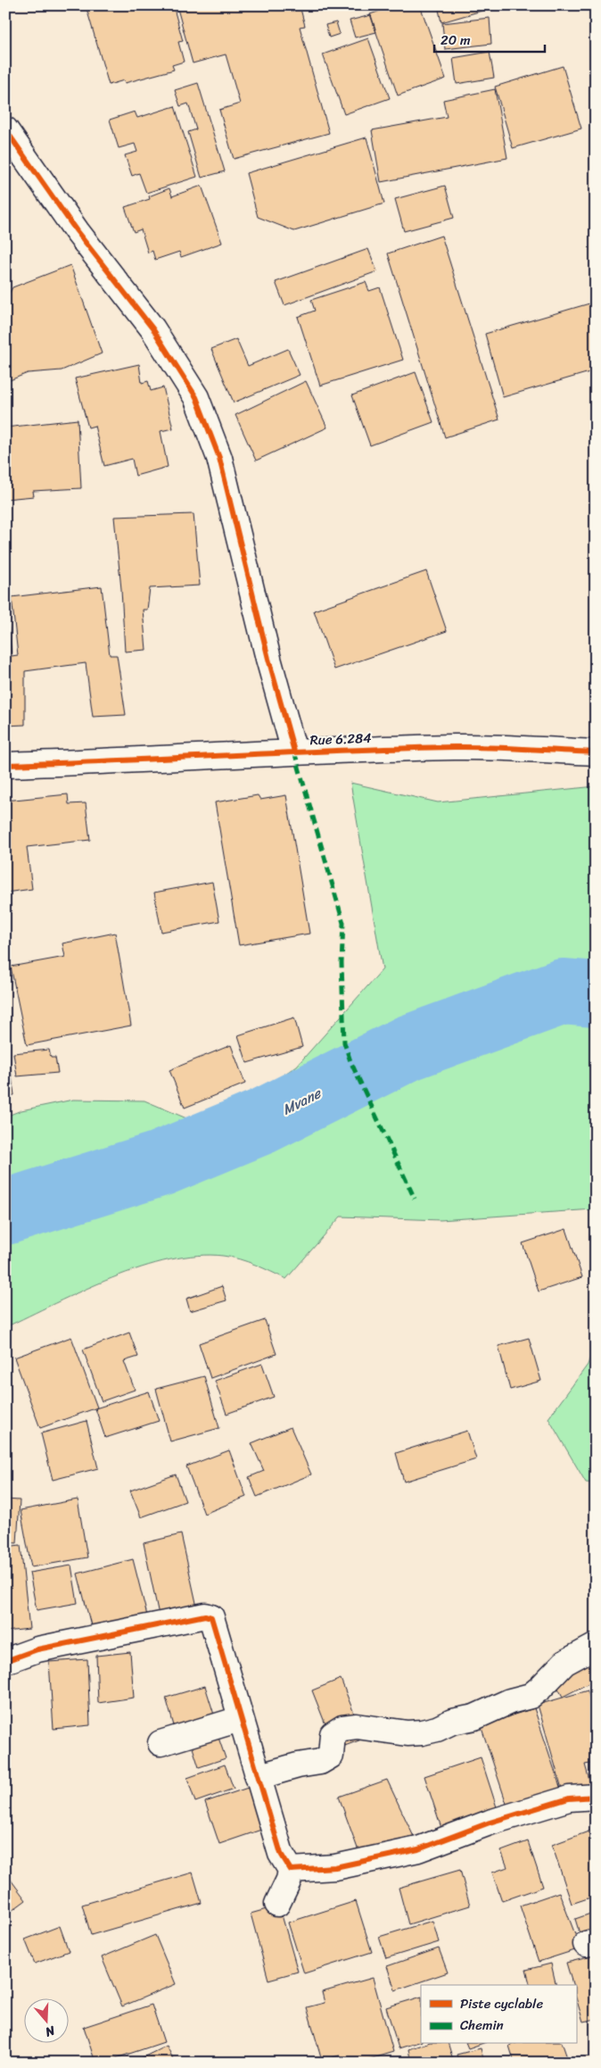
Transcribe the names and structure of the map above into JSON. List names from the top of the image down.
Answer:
{
  "streets": {
    "street": ["Rue 6.284"]
  },
  "water": ["Mvane"],
  "legend": ["Piste cyclable", "Chemin"],
  "scale_bar": "20 m",
  "north": "bottom"
}
